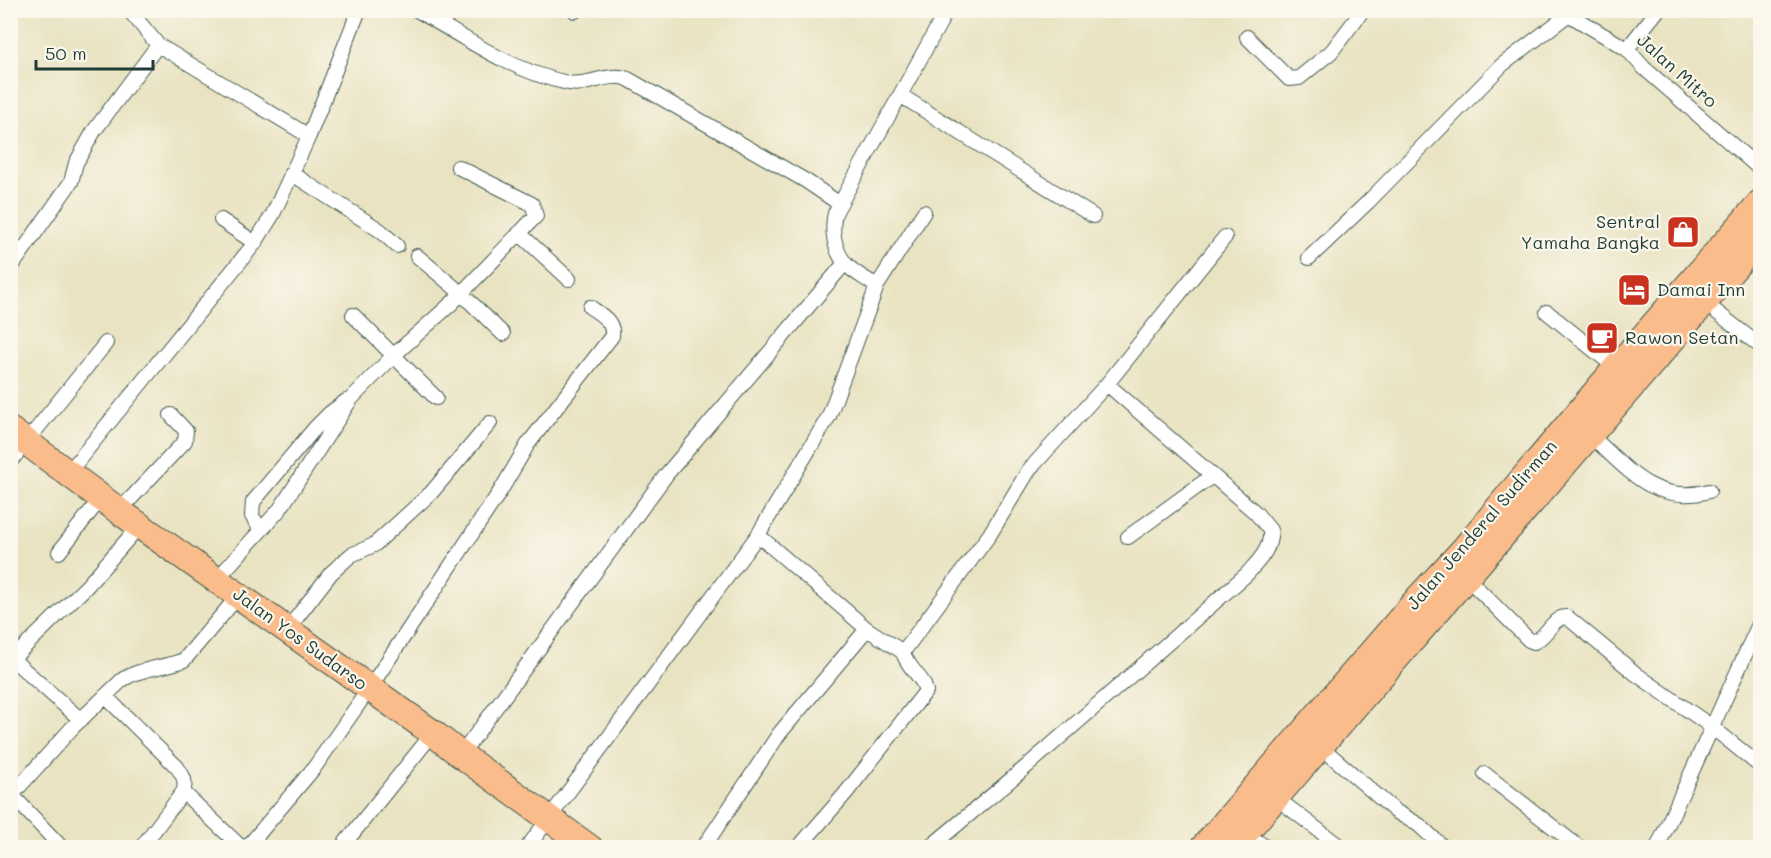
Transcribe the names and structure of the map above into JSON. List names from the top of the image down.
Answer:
{
  "streets": {
    "highway": ["Jalan Jenderal Sudirman", "Jalan Yos Sudarso"],
    "street": ["Jalan Mitro"]
  },
  "places": {
    "shop": ["Sentral Yamaha Bangka"],
    "hotel": ["Damai Inn"],
    "cafe": ["Rawon Setan"]
  },
  "scale_bar": "50 m"
}
